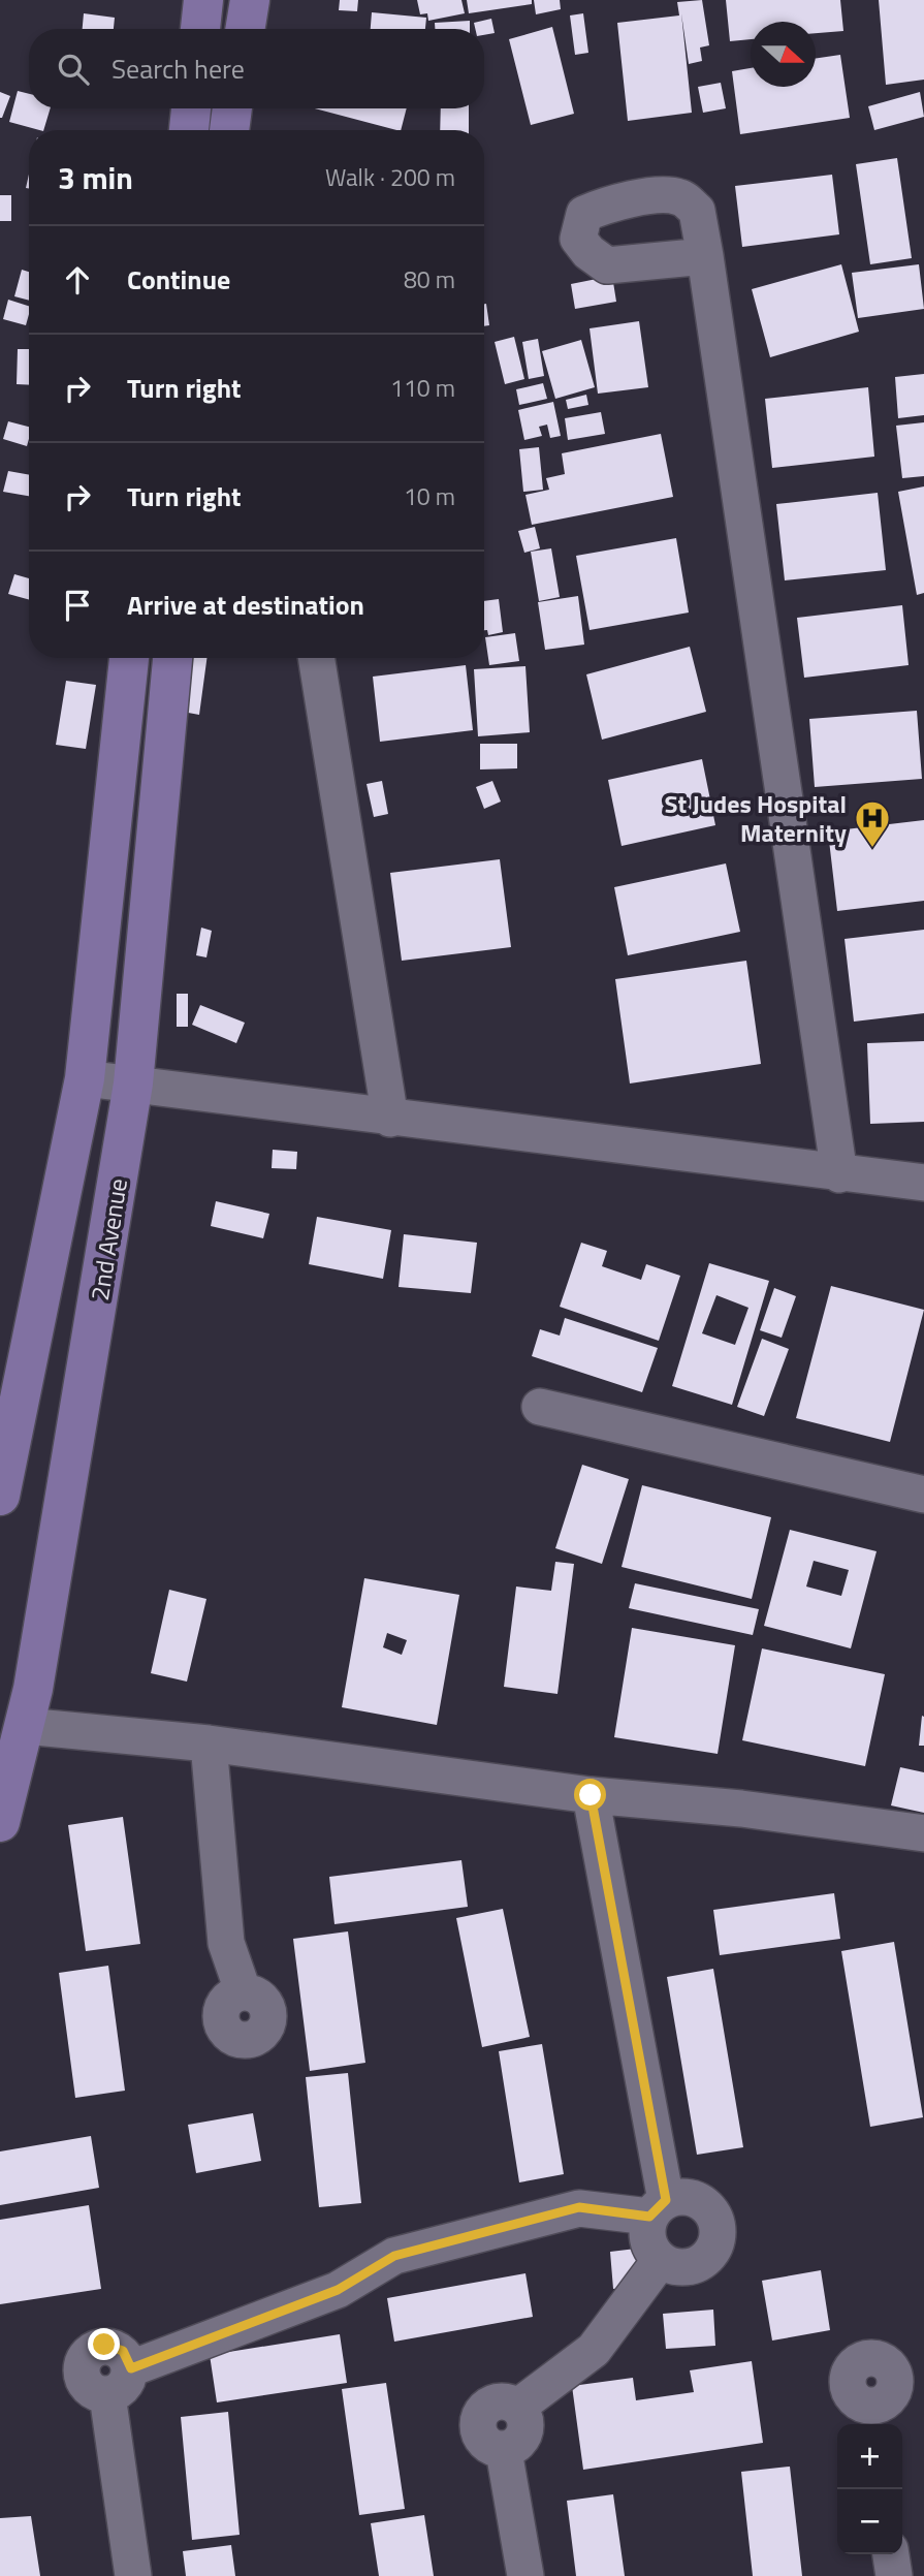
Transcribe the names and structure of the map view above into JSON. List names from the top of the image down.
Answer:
{
  "streets": {
    "street": ["2nd Avenue"]
  },
  "places": {
    "hospital": ["St Judes Hospital Maternity"]
  },
  "north": "right",
  "page": {
    "search": "Search here",
    "heading": ["3 min", "Walk · 200 m"],
    "list": [
      ["Continue", "80 m"],
      ["Turn right", "110 m"],
      ["Turn right", "10 m"],
      "Arrive at destination"
    ],
    "map_buttons": ["+", "−"]
  }
}
